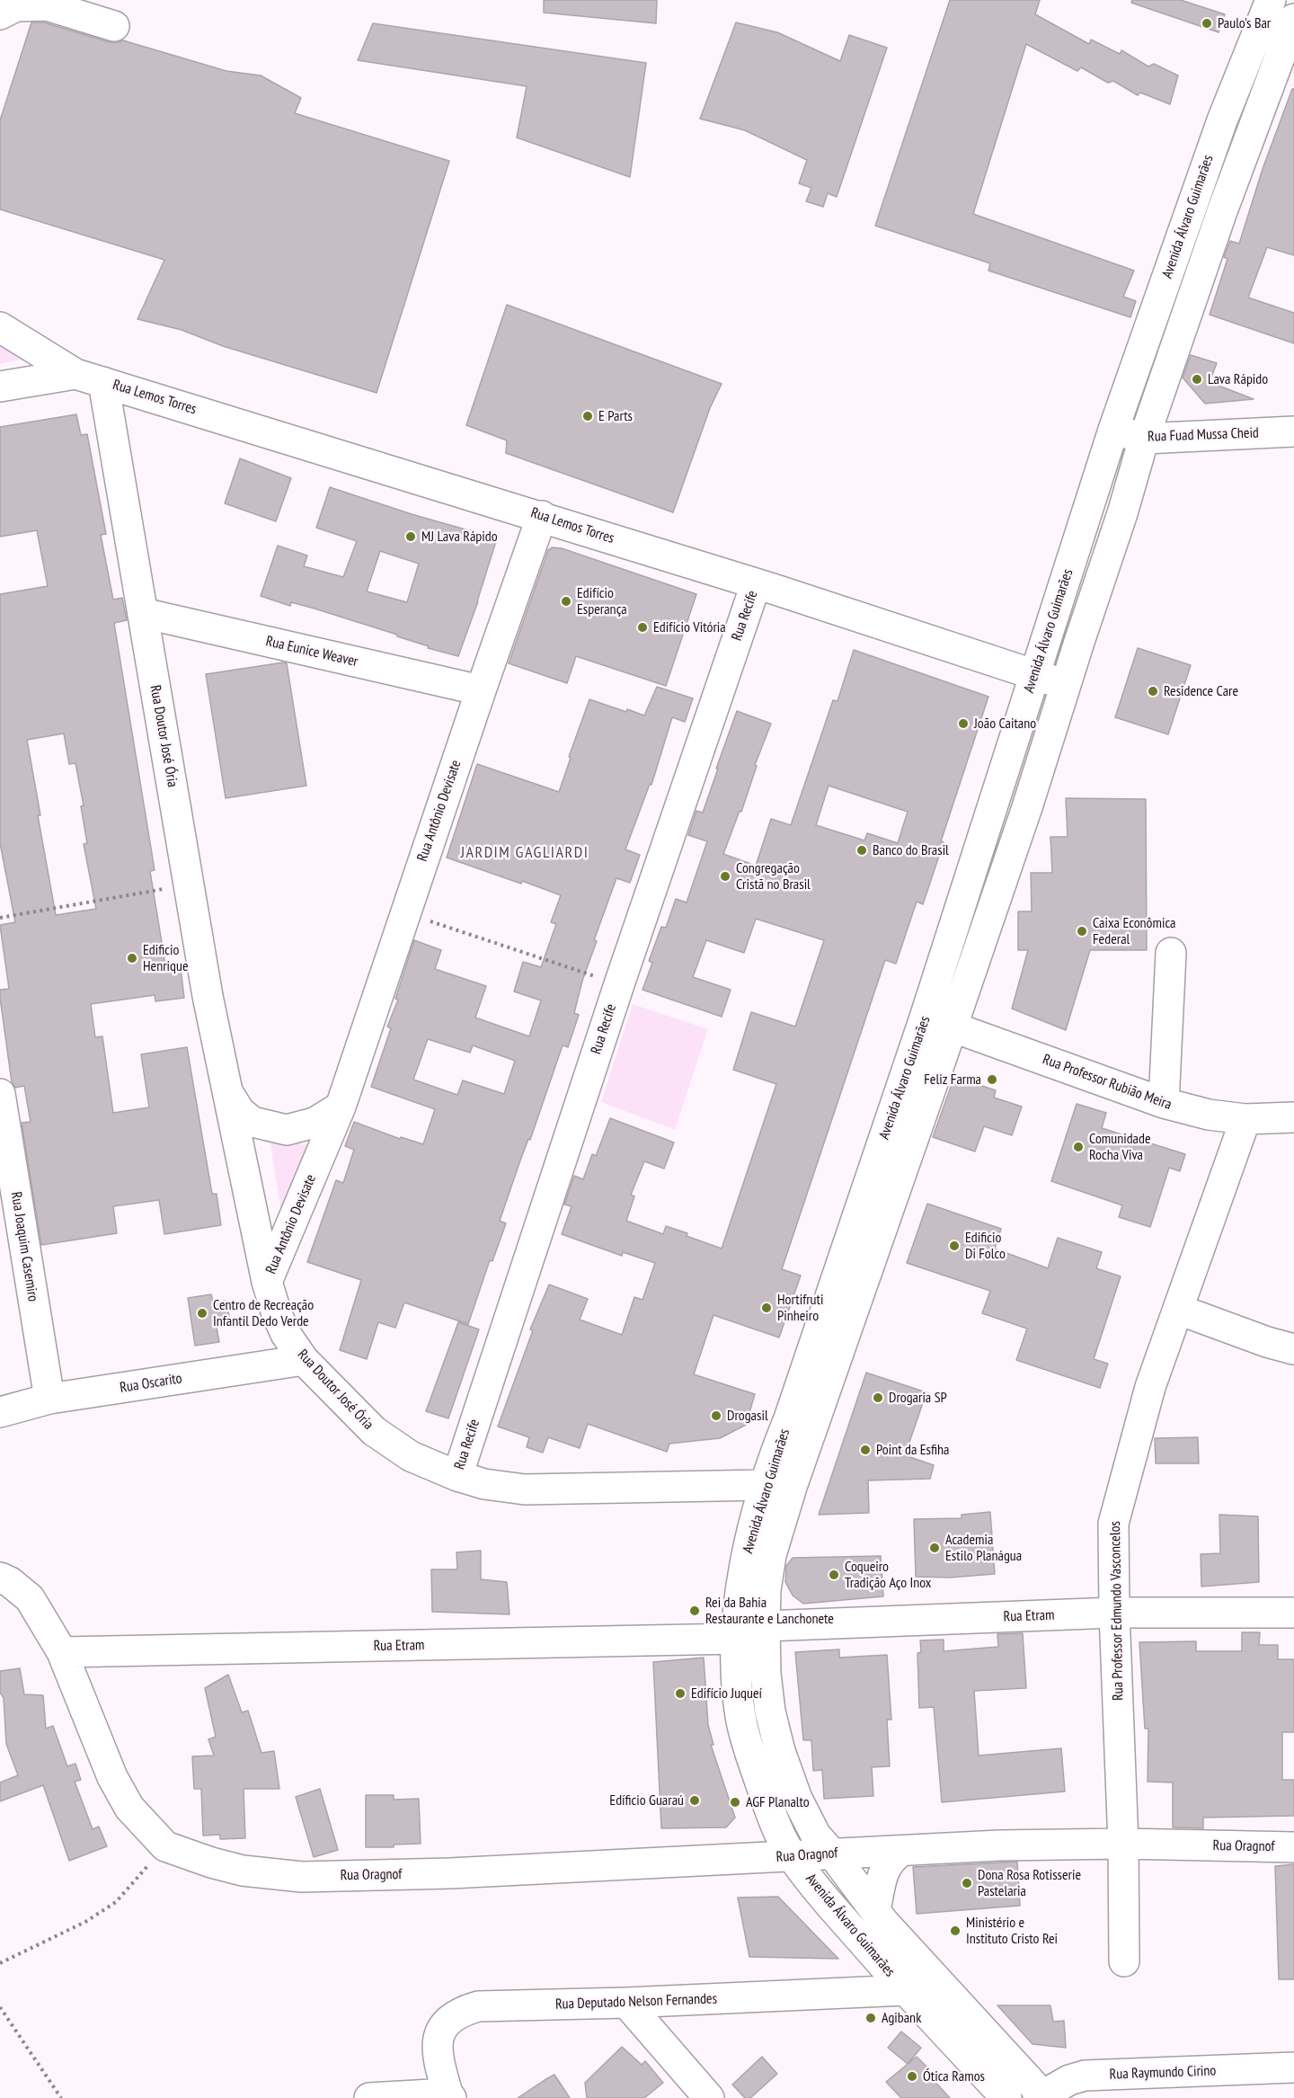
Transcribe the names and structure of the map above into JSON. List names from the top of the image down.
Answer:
{
  "streets": {
    "street": [
      "Avenida Álvaro Guimarães",
      "Rua Lemos Torres",
      "Rua Fuad Mussa Cheid",
      "Rua Recife",
      "Rua Eunice Weaver",
      "Rua Doutor José Ória",
      "Rua Antônio Devisate",
      "Rua Professor Rubião Meira",
      "Rua Joaquim Casemiro",
      "Rua Oscarito",
      "Rua Professor Edmundo Vasconcelos",
      "Rua Etram",
      "Rua Oragnof",
      "Rua Deputado Nelson Fernandes",
      "Rua Raymundo Cirino"
    ]
  },
  "crossings": [
    ["Avenida Álvaro Guimarães", "Rua Lemos Torres"],
    ["Avenida Álvaro Guimarães", "Rua Fuad Mussa Cheid"],
    ["Avenida Álvaro Guimarães", "Rua Doutor José Ória"],
    ["Avenida Álvaro Guimarães", "Rua Professor Rubião Meira"],
    ["Avenida Álvaro Guimarães", "Rua Etram"],
    ["Avenida Álvaro Guimarães", "Rua Oragnof"],
    ["Avenida Álvaro Guimarães", "Rua Deputado Nelson Fernandes"],
    ["Avenida Álvaro Guimarães", "Rua Raymundo Cirino"],
    ["Rua Lemos Torres", "Rua Recife"],
    ["Rua Lemos Torres", "Rua Doutor José Ória"],
    ["Rua Lemos Torres", "Rua Antônio Devisate"],
    ["Rua Recife", "Rua Doutor José Ória"],
    ["Rua Eunice Weaver", "Rua Doutor José Ória"],
    ["Rua Eunice Weaver", "Rua Antônio Devisate"],
    ["Rua Doutor José Ória", "Rua Antônio Devisate"],
    ["Rua Doutor José Ória", "Rua Oscarito"],
    ["Rua Professor Rubião Meira", "Rua Professor Edmundo Vasconcelos"],
    ["Rua Joaquim Casemiro", "Rua Oscarito"],
    ["Rua Professor Edmundo Vasconcelos", "Rua Etram"],
    ["Rua Professor Edmundo Vasconcelos", "Rua Oragnof"],
    ["Rua Etram", "Rua Oragnof"]
  ],
  "districts": ["JARDIM GAGLIARDI"],
  "places": [
    "Paulo's Bar",
    "Lava Rápido",
    "E Parts",
    "MJ Lava Rápido",
    "Edifício Esperança",
    "Edifício Vitória",
    "Residence Care",
    "João Caitano",
    "Banco do Brasil",
    "Congregação Cristã no Brasil",
    "Caixa Econômica Federal",
    "Edificio Henrique",
    "Feliz Farma",
    "Comunidade Rocha Viva",
    "Edificio Di Folco",
    "Hortifruti Pinheiro",
    "Centro de Recreação Infantil Dedo Verde",
    "Drogaria SP",
    "Drogasil",
    "Point da Esfiha",
    "Academia Estilo Planágua",
    "Coqueiro Tradição Aço Inox",
    "Rei da Bahia Restaurante e Lanchonete",
    "Edifício Juqueí",
    "Edíficio Guaraú",
    "AGF Planalto",
    "Dona Rosa Rotisserie Pastelaria",
    "Ministério e Instituto Cristo Rei",
    "Agibank",
    "Ótica Ramos"
  ]
}
